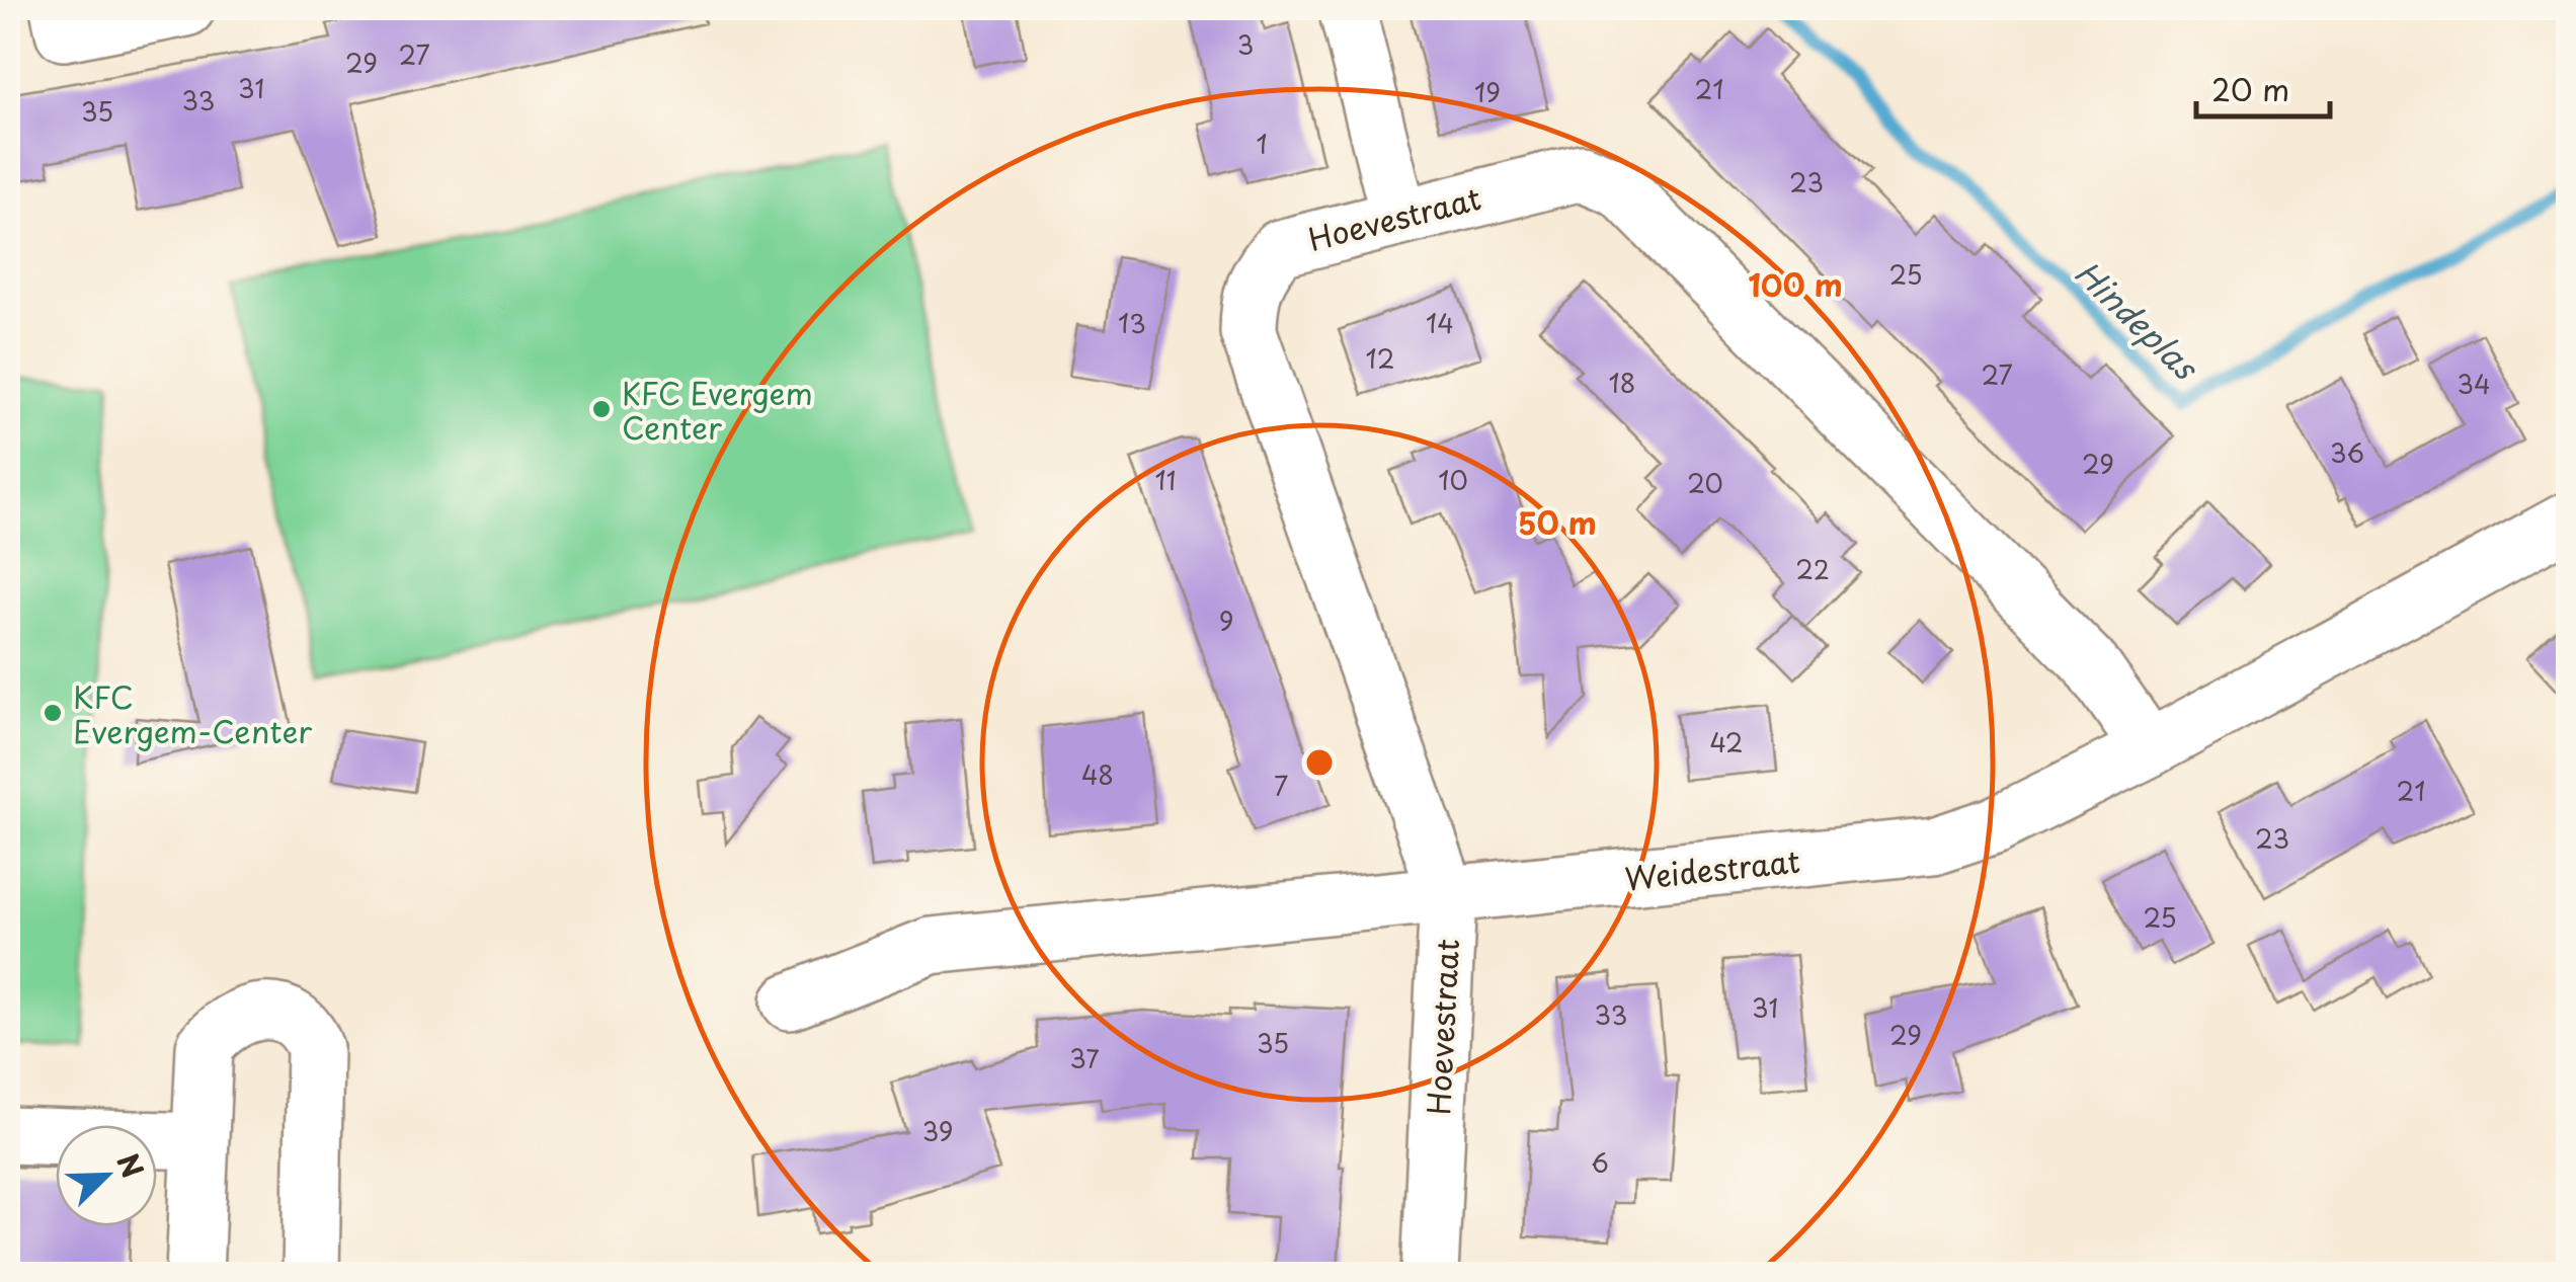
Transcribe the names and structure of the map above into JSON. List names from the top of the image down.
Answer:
{
  "streets": {
    "street": ["Hoevestraat", "Weidestraat"]
  },
  "crossings": [
    ["Hoevestraat", "Weidestraat"]
  ],
  "water": ["Hindeplas"],
  "places": ["KFC Evergem Center", "KFC Evergem-Center"],
  "house_numbers": [
    "3",
    "27",
    "29",
    "31",
    "21",
    "19",
    "33",
    "35",
    "1",
    "23",
    "25",
    "13",
    "14",
    "12",
    "27",
    "18",
    "34",
    "36",
    "29",
    "11",
    "10",
    "20",
    "22",
    "9",
    "42",
    "48",
    "7",
    "21",
    "23",
    "25",
    "31",
    "33",
    "29",
    "35",
    "37",
    "39",
    "6"
  ],
  "scale_bar": "20 m",
  "north": "top right",
  "rings": ["100 m", "50 m"]
}
